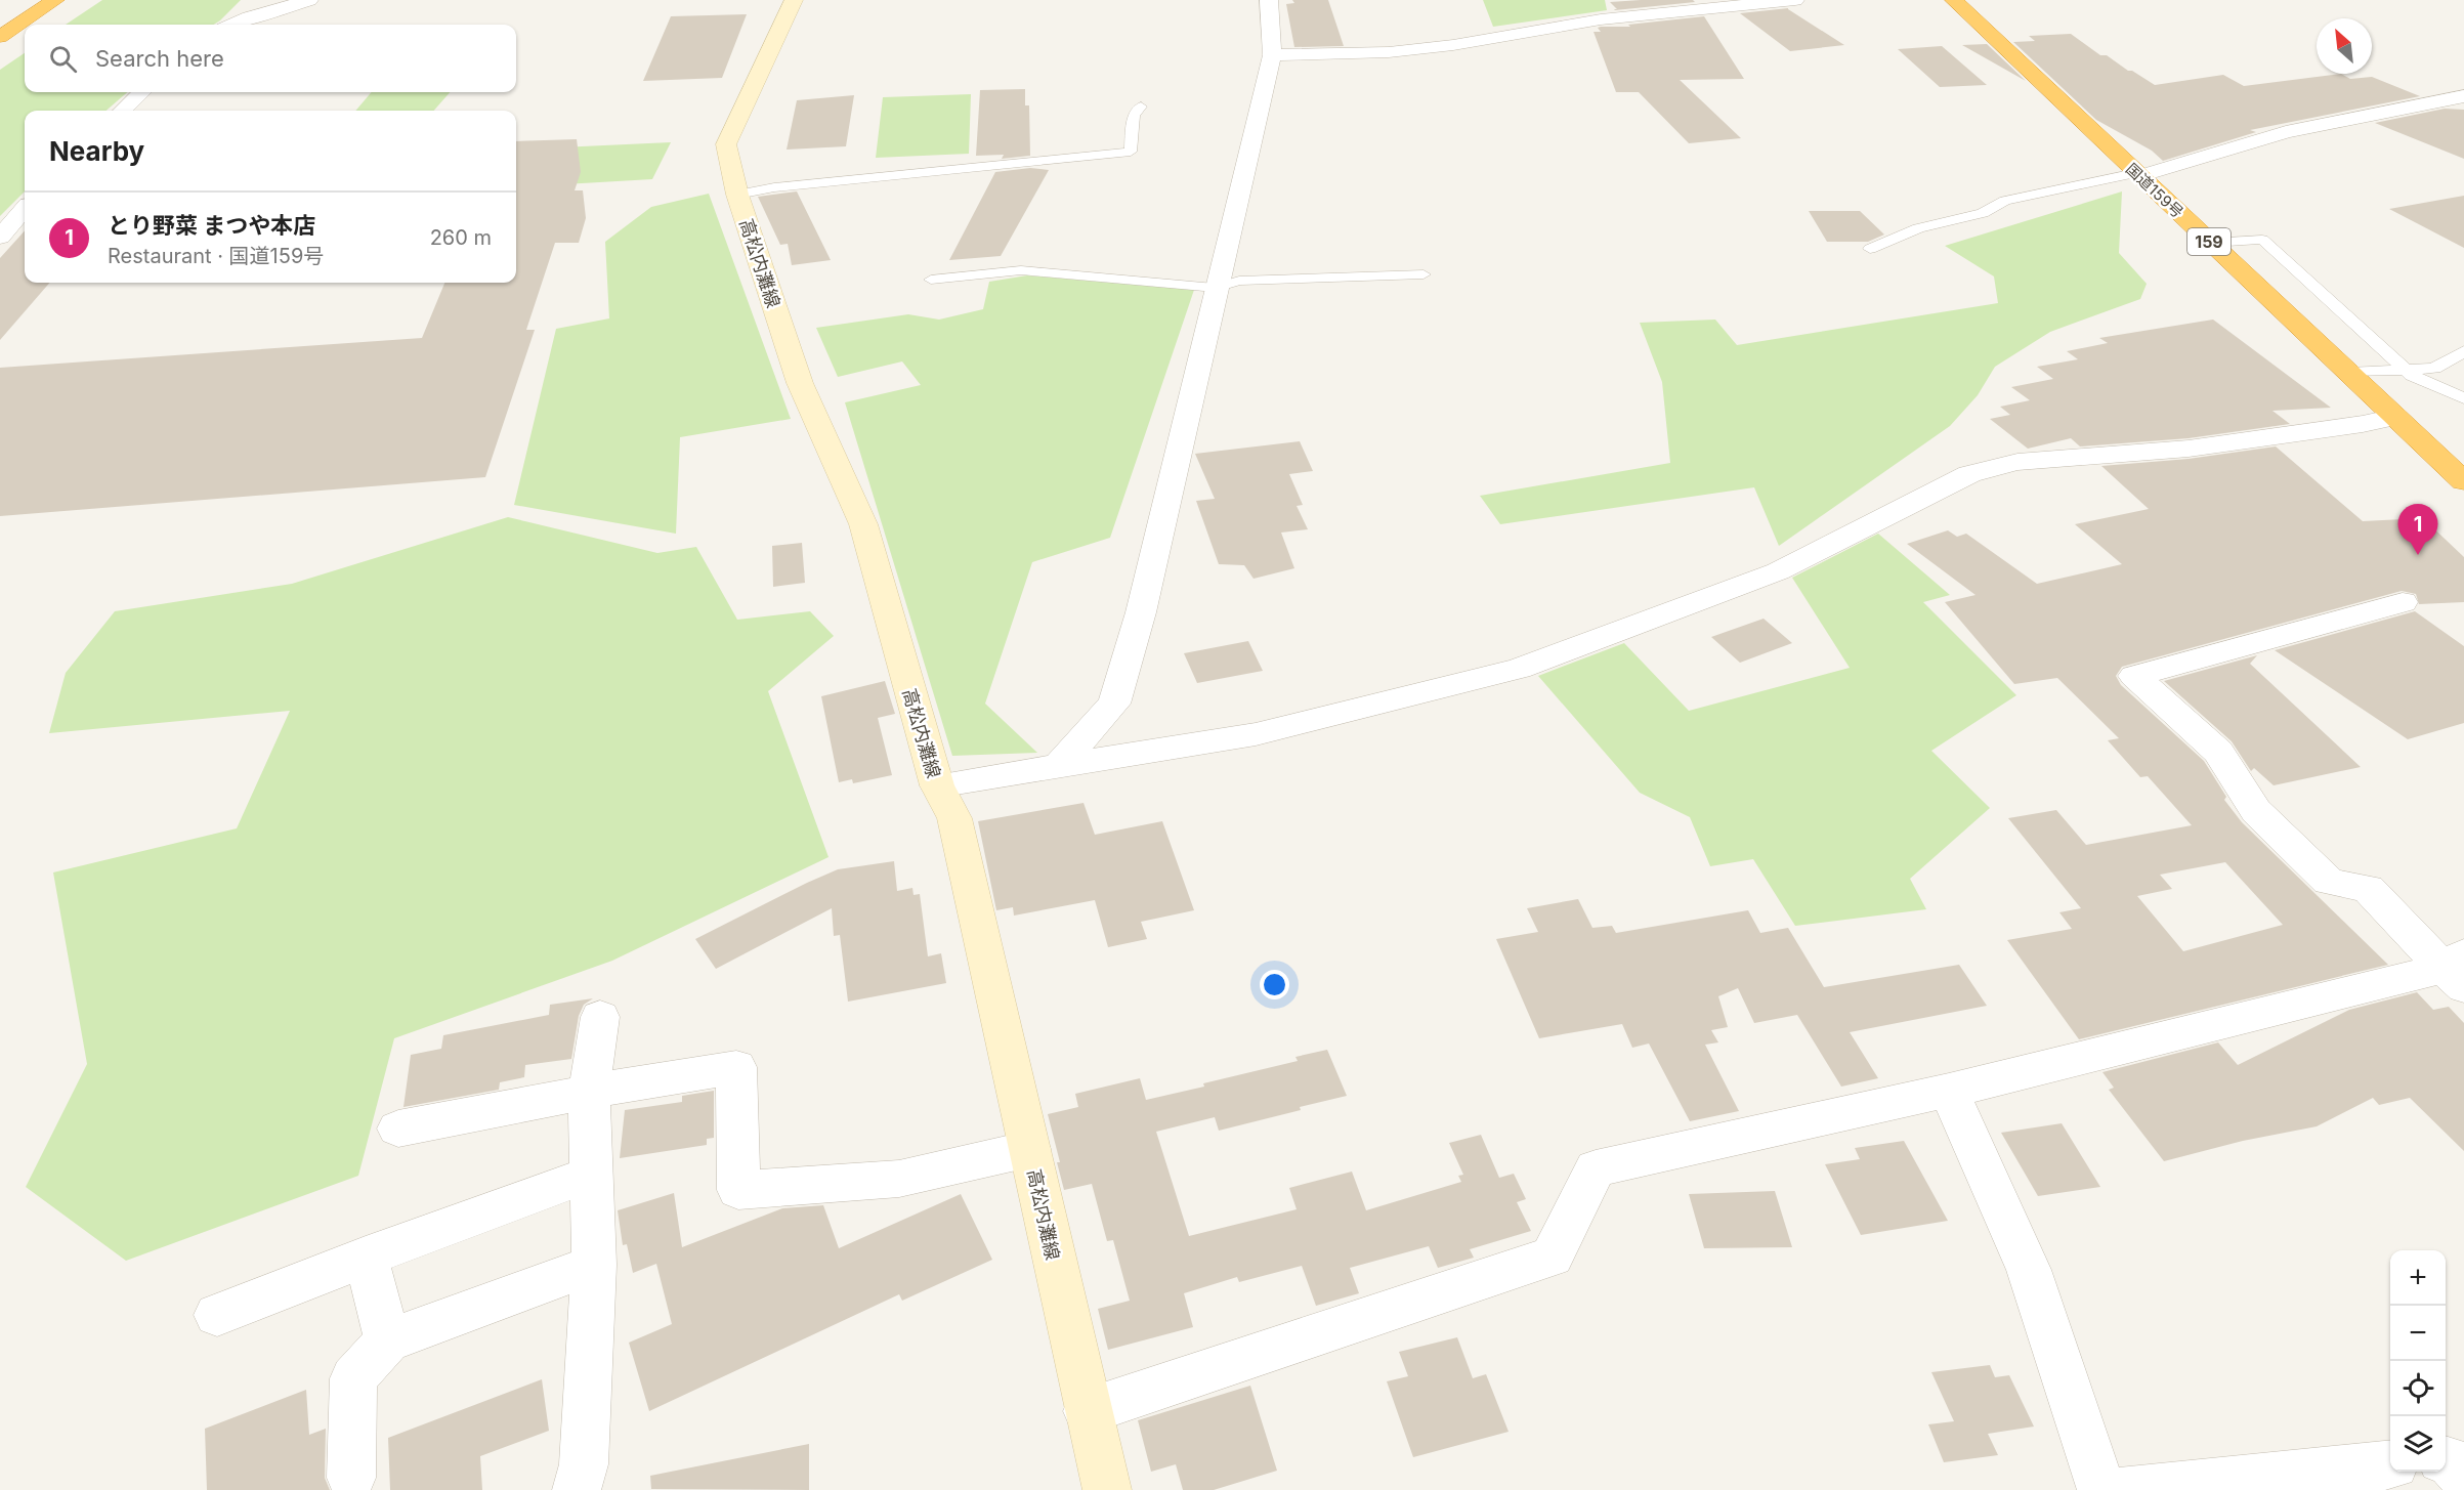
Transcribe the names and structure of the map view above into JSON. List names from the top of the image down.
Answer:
{
  "streets": {
    "highway": ["国道159号", "159"],
    "main road": ["高松内灘線"]
  },
  "north": "top left",
  "page": {
    "search": "Search here",
    "heading": "Nearby",
    "list": [
      {
        "mark": "1",
        "name": "とり野菜 まつや本店",
        "note": "Restaurant · 国道159号",
        "value": "260 m"
      }
    ],
    "pins": "1",
    "map_buttons": ["+", "−"]
  }
}
